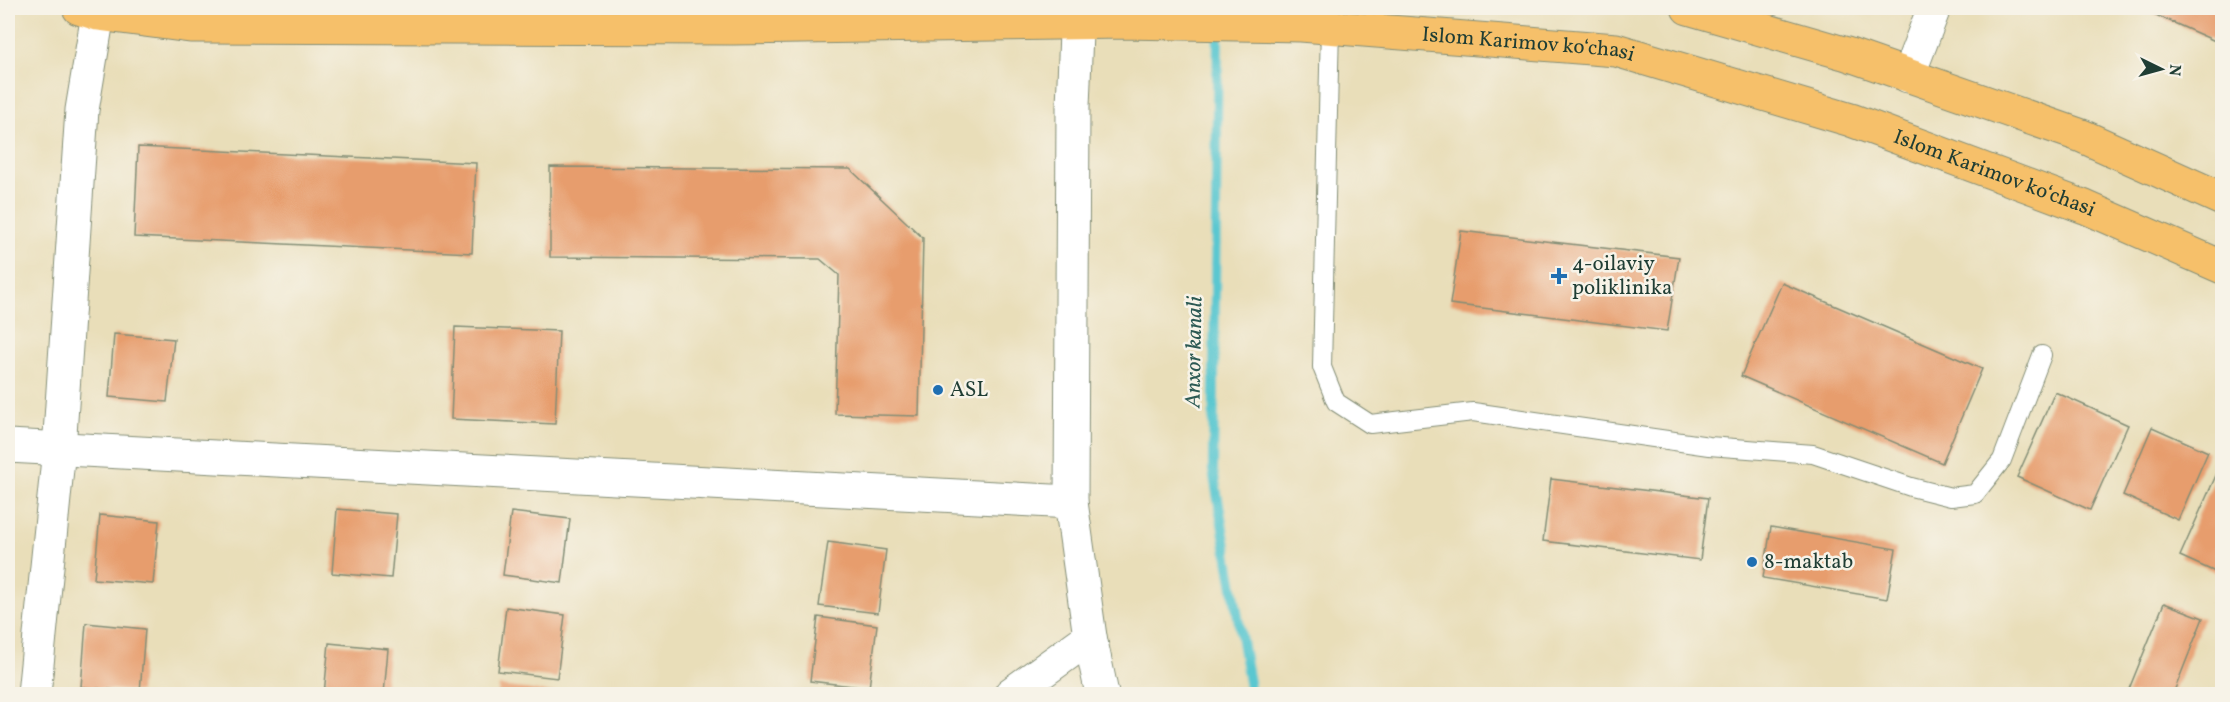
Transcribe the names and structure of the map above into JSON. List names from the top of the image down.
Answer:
{
  "streets": {
    "main road": ["Islom Karimov ko‘chasi"]
  },
  "water": ["Anxor kanali"],
  "places": {
    "health": ["4-oilaviy poliklinika"],
    "other": ["ASL", "8-maktab"]
  },
  "north": "right"
}
